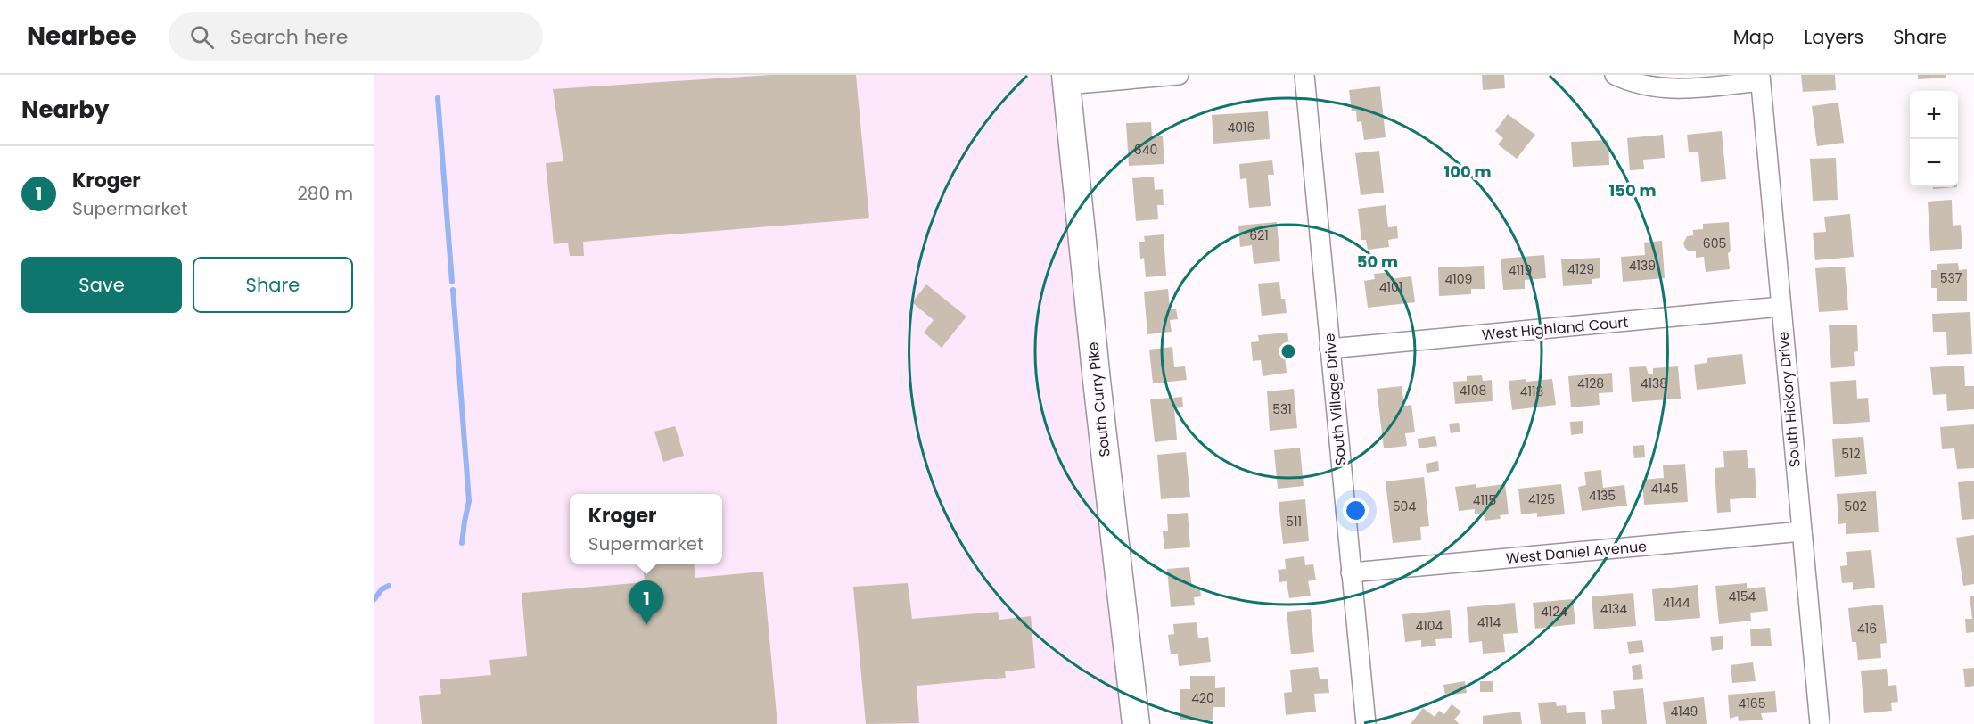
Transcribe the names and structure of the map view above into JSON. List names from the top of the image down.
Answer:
{
  "streets": {
    "main road": ["South Curry Pike"],
    "street": [
      "West Highland Court",
      "South Village Drive",
      "South Hickory Drive",
      "West Daniel Avenue"
    ]
  },
  "crossings": [
    ["West Highland Court", "South Village Drive"],
    ["West Highland Court", "South Hickory Drive"],
    ["South Village Drive", "West Daniel Avenue"],
    ["South Hickory Drive", "West Daniel Avenue"]
  ],
  "house_numbers": [
    "4016",
    "640",
    "621",
    "605",
    "4139",
    "4129",
    "4119",
    "537",
    "4109",
    "4101",
    "4128",
    "4138",
    "4108",
    "4118",
    "531",
    "512",
    "4145",
    "4135",
    "4125",
    "4115",
    "504",
    "502",
    "511",
    "4154",
    "4144",
    "4134",
    "4124",
    "4114",
    "4104",
    "416",
    "420",
    "4165",
    "4149"
  ],
  "page": {
    "header": "Nearbee",
    "search": "Search here",
    "nav": ["Map", "Layers", "Share"],
    "heading": "Nearby",
    "map_buttons": ["+", "−"],
    "list": [
      {
        "mark": "1",
        "name": "Kroger",
        "note": "Supermarket",
        "value": "280 m"
      }
    ],
    "buttons": ["Save", "Share"],
    "popup": ["Kroger", "Supermarket"],
    "pins": "1"
  },
  "rings": ["100 m", "150 m", "50 m"]
}
